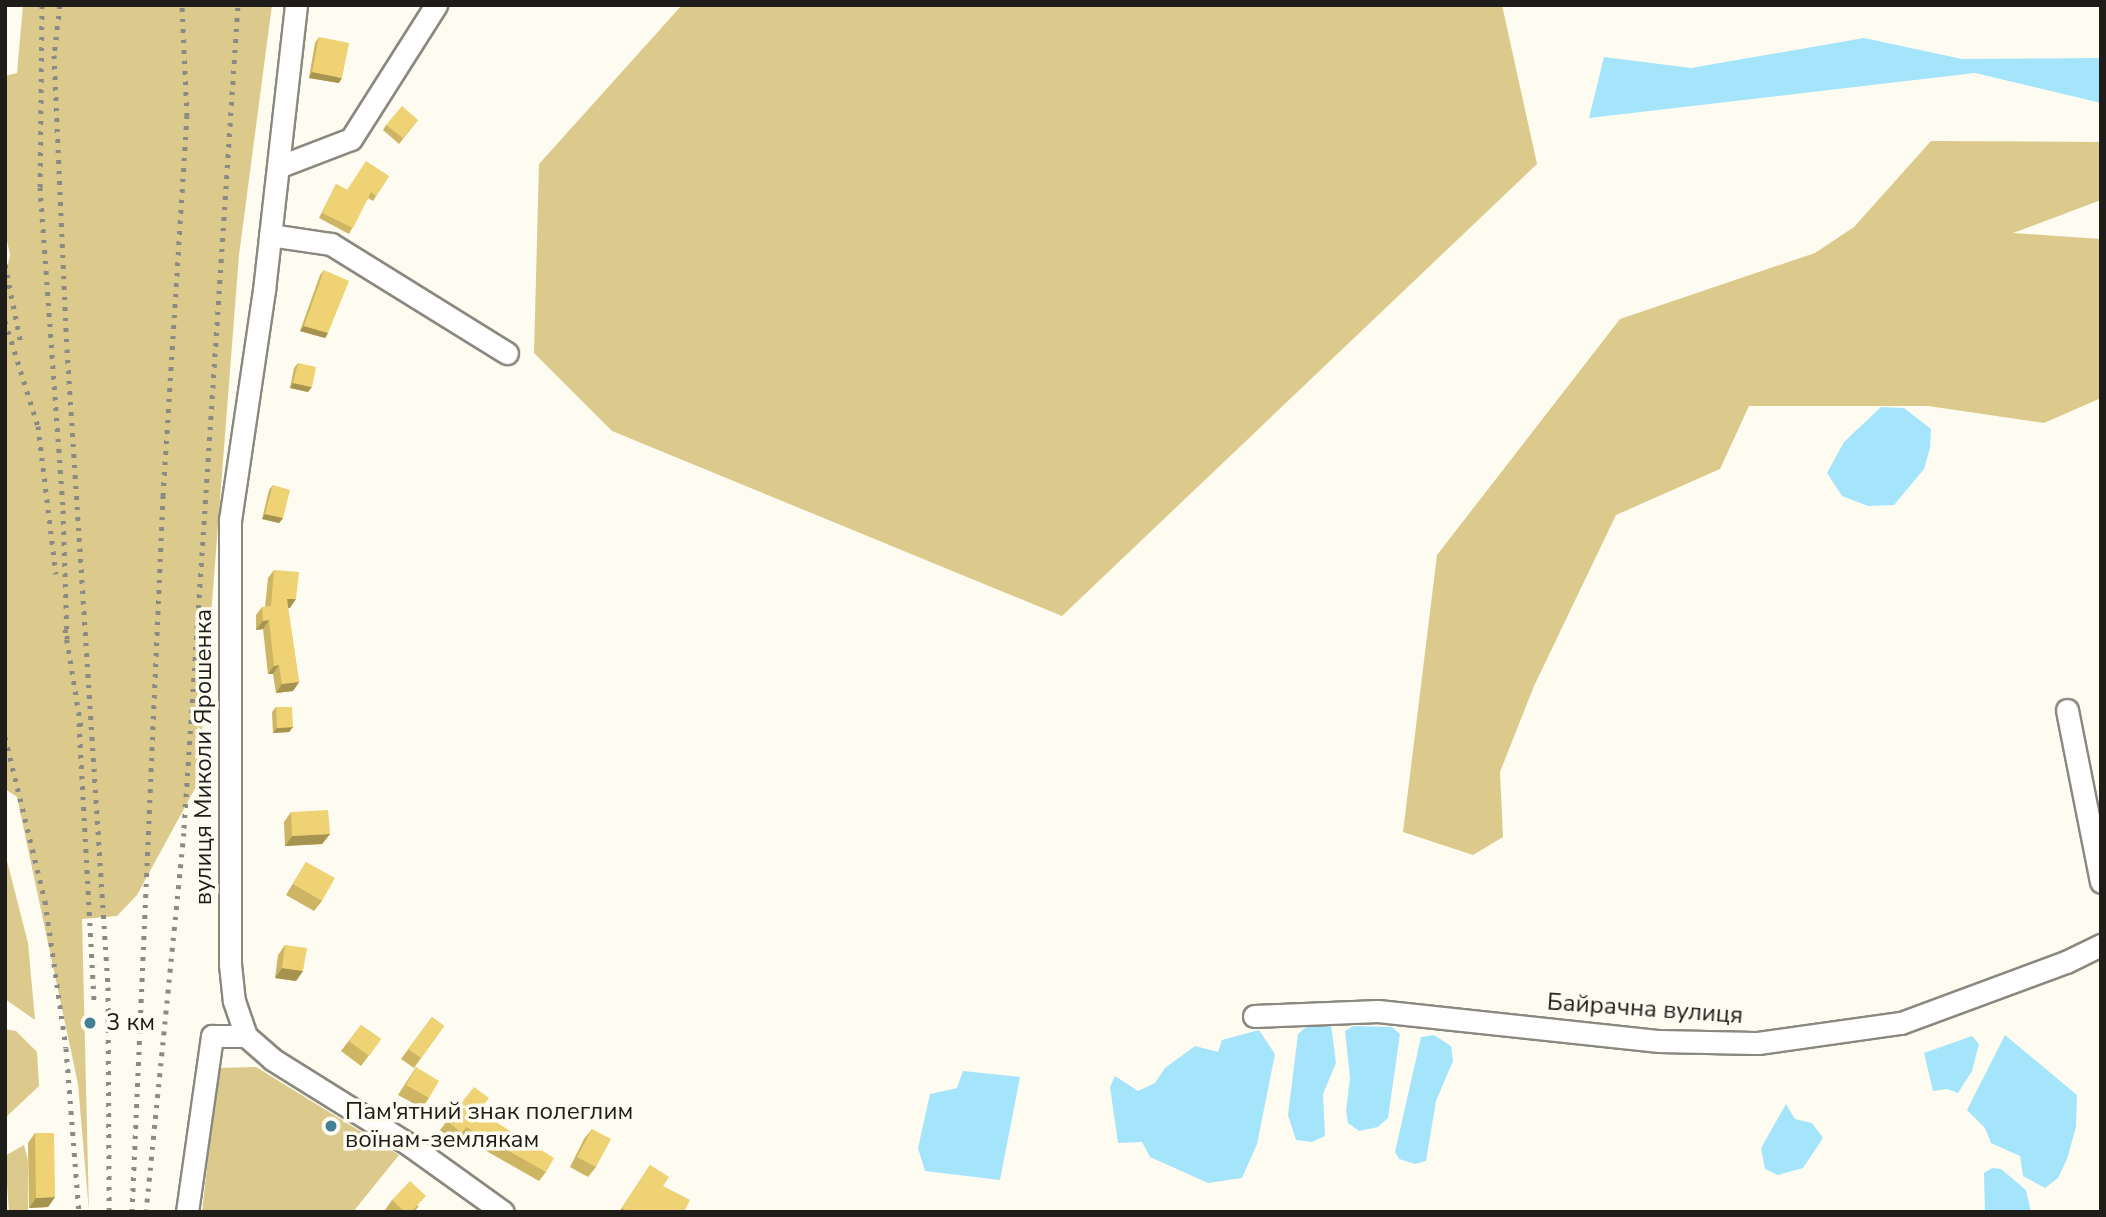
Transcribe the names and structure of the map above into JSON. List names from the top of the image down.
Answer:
{
  "streets": {
    "street": ["вулиця Миколи Ярошенка", "Байрачна вулиця"]
  },
  "places": ["3 км", "Пам'ятний знак полеглим воїнам-землякам"]
}
